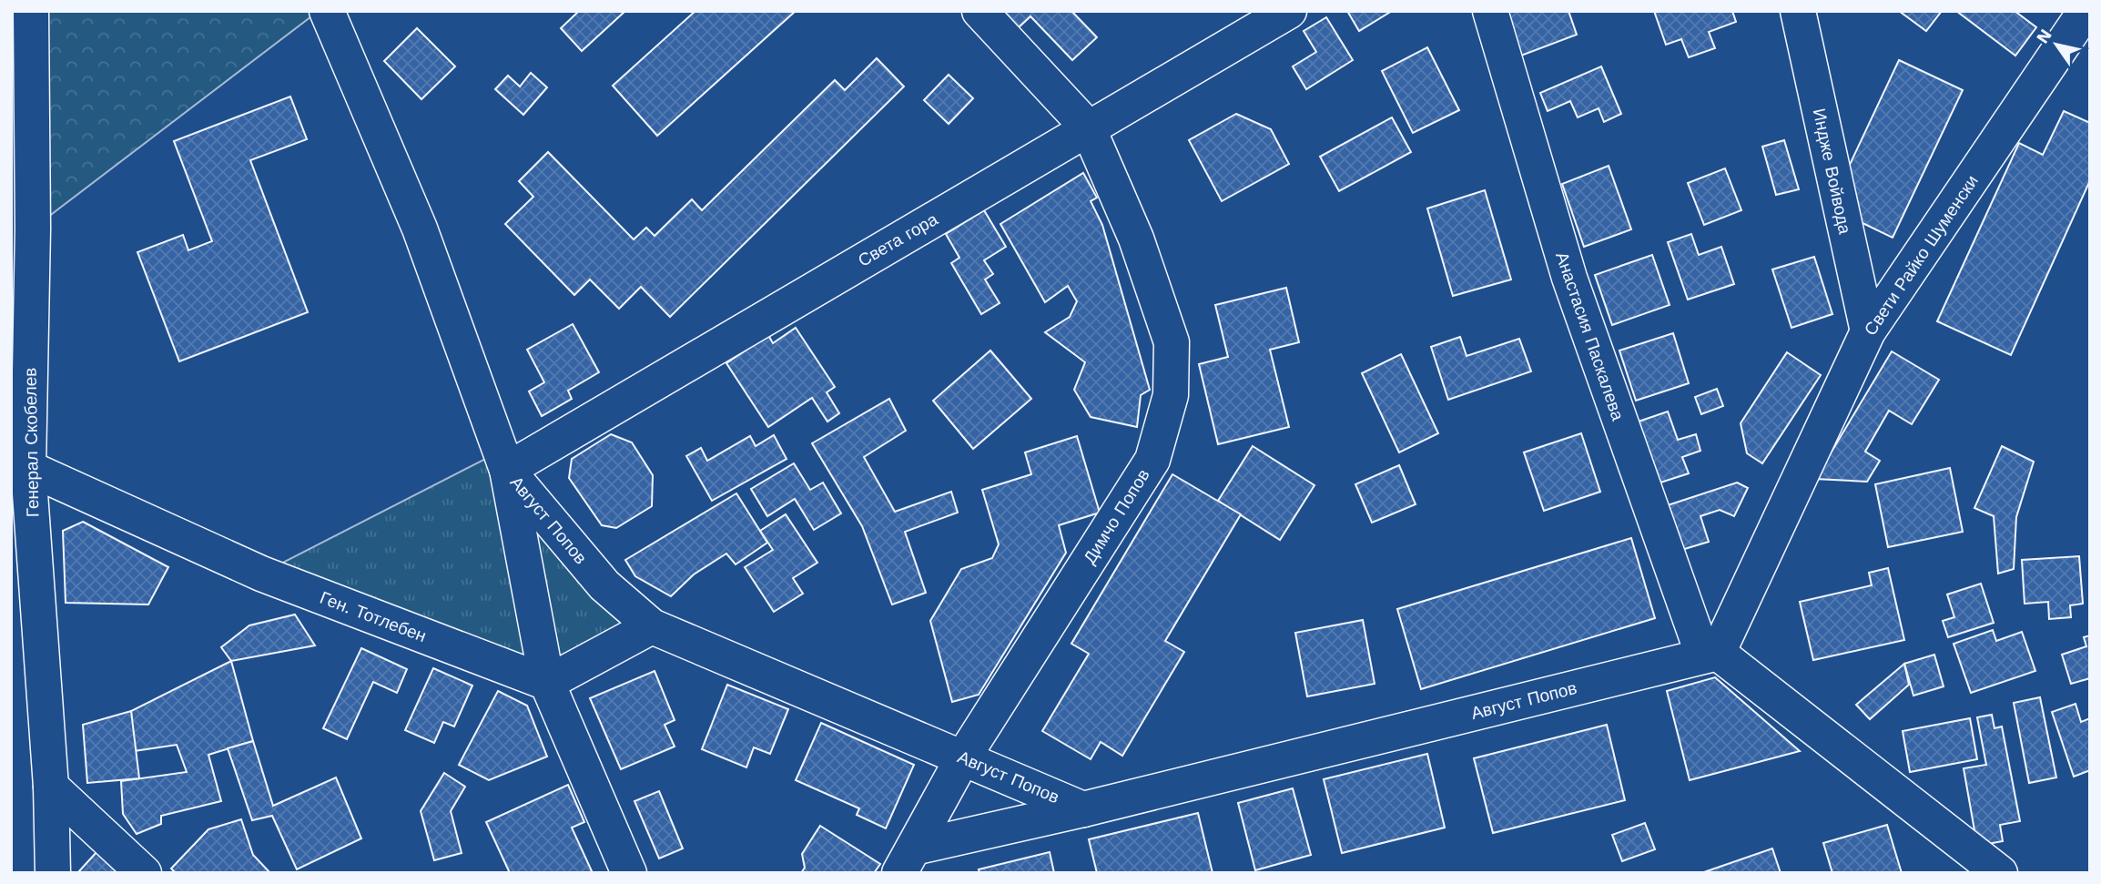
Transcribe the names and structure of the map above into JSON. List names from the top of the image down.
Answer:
{
  "streets": {
    "street": [
      "Индже Войвода",
      "Света гора",
      "Свети Райко Шуменски",
      "Анастасия Паскалева",
      "Генерал Скобелев",
      "Димчо Попов",
      "Август Попов",
      "Ген. Тотлебен"
    ]
  },
  "crossings": [
    ["Индже Войвода", "Свети Райко Шуменски"],
    ["Света гора", "Димчо Попов"],
    ["Света гора", "Август Попов"],
    ["Свети Райко Шуменски", "Анастасия Паскалева"],
    ["Свети Райко Шуменски", "Август Попов"],
    ["Анастасия Паскалева", "Август Попов"],
    ["Генерал Скобелев", "Ген. Тотлебен"],
    ["Димчо Попов", "Август Попов"]
  ],
  "north": "top left"
}
